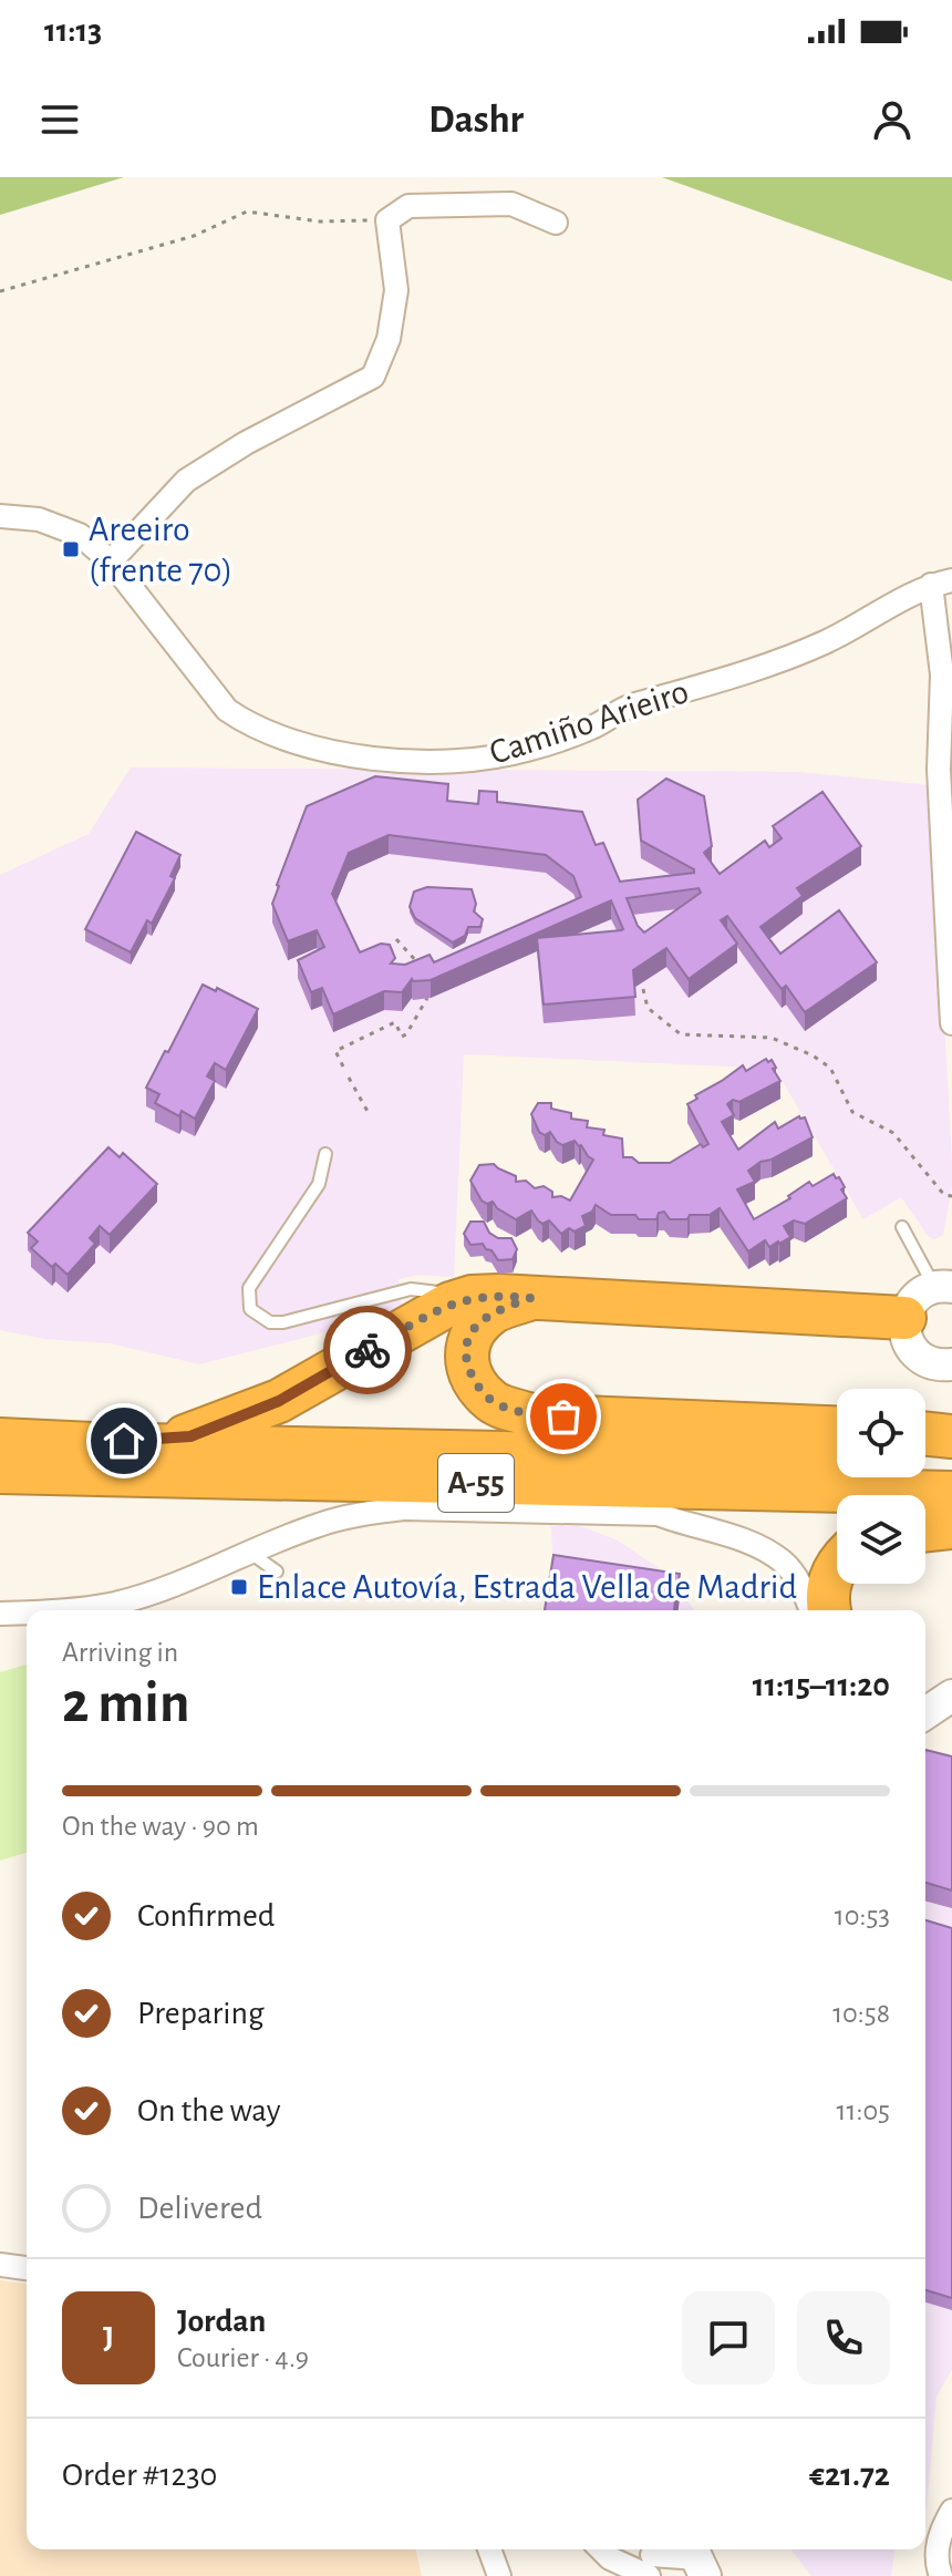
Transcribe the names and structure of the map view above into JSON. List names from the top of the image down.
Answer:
{
  "streets": {
    "highway": ["A-55"],
    "street": ["Camiño Arieiro"]
  },
  "places": {
    "transit": ["Areeiro (frente 70)", "Enlace Autovía, Estrada Vella de Madrid"]
  },
  "page": {
    "status": "11:13",
    "header": "Dashr",
    "heading": ["2 min", "Arriving in", "11:15–11:20"],
    "panel": [
      "Jordan",
      "Courier · 4.9",
      "Order #1230",
      "€21.72"
    ],
    "bar": "On the way · 90 m",
    "list": [
      ["Confirmed", "10:53"],
      ["Preparing", "10:58"],
      ["On the way", "11:05"],
      "Delivered"
    ],
    "round": "J"
  }
}
